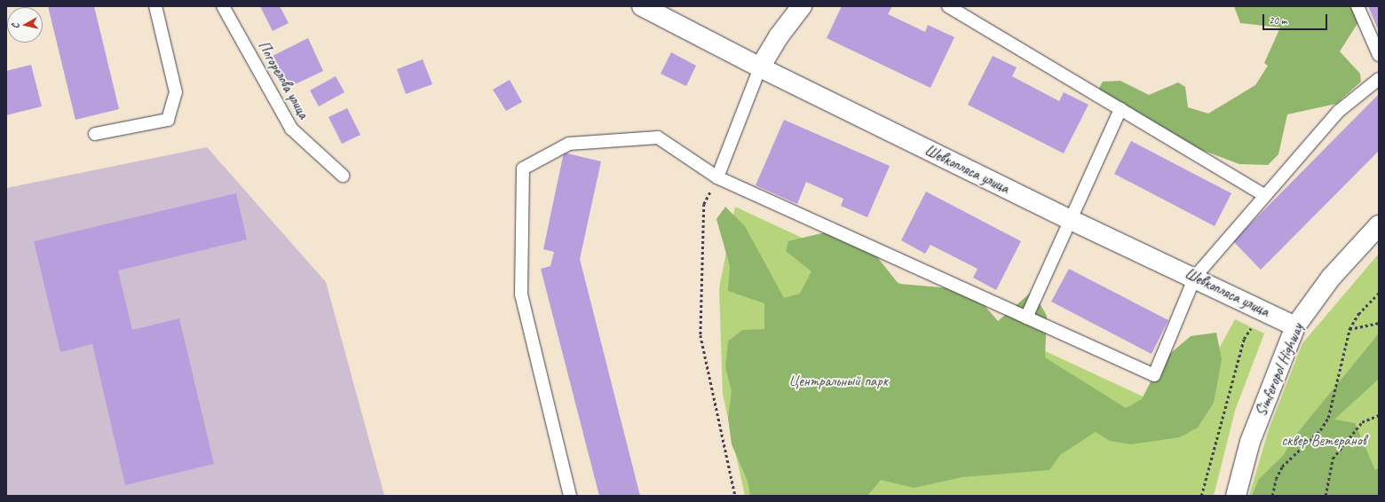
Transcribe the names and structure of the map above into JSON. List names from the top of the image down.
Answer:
{
  "streets": {
    "street": ["Шевкопляса улица", "Simferopol Highway"],
    "lane": ["Погорелова улица"]
  },
  "crossings": [
    ["Шевкопляса улица", "Simferopol Highway"]
  ],
  "parks": ["Центральный парк", "сквер Ветеранов"],
  "scale_bar": "20 m",
  "north": "left"
}
